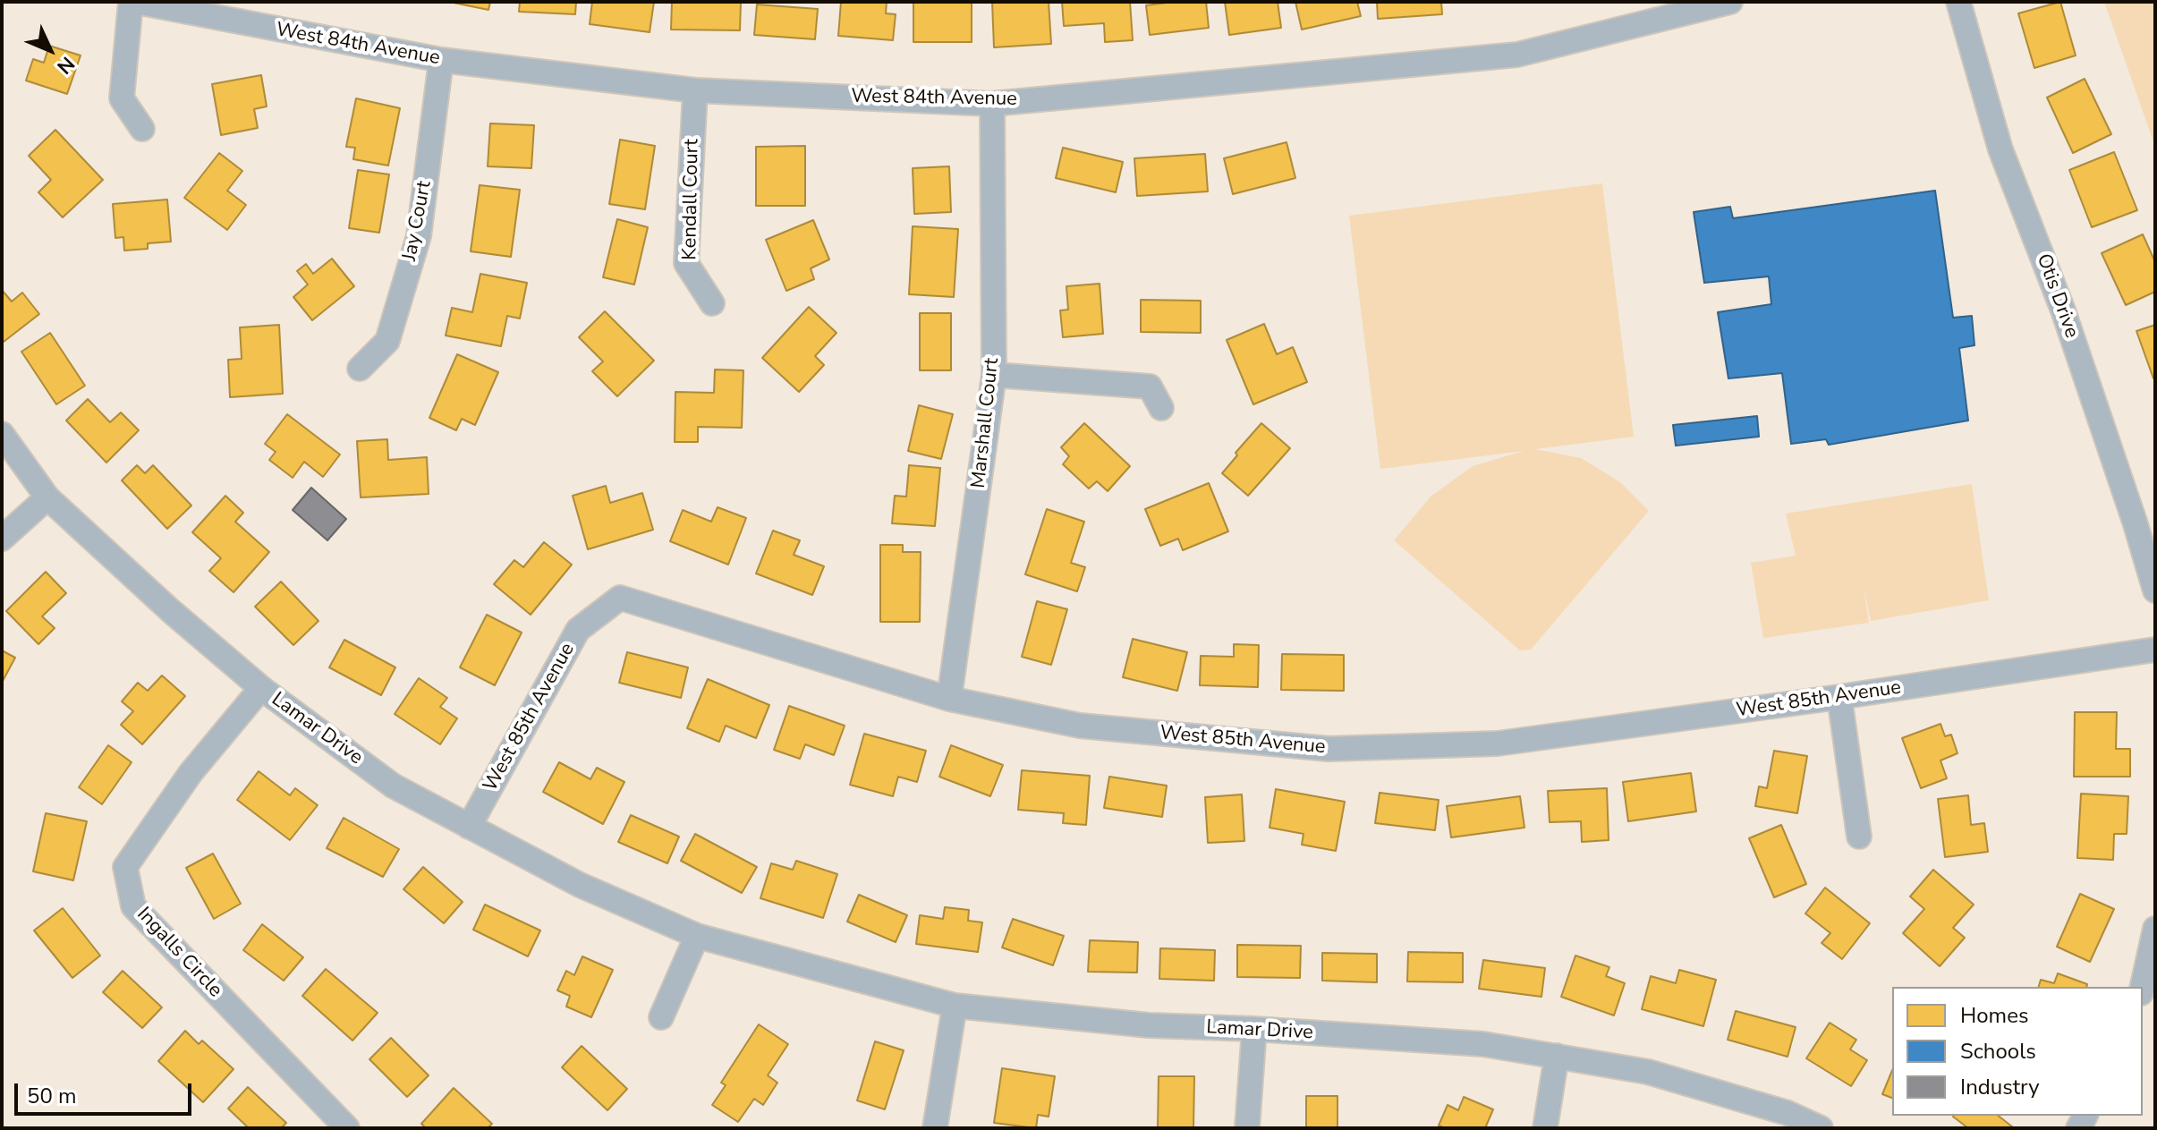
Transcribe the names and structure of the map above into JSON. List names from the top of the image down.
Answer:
{
  "streets": {
    "street": [
      "West 84th Avenue",
      "Kendall Court",
      "Jay Court",
      "Otis Drive",
      "Marshall Court",
      "West 85th Avenue",
      "Lamar Drive",
      "Ingalls Circle"
    ]
  },
  "crossings": [
    ["West 84th Avenue", "Kendall Court"],
    ["West 84th Avenue", "Jay Court"],
    ["West 84th Avenue", "Marshall Court"],
    ["Marshall Court", "West 85th Avenue"],
    ["West 85th Avenue", "Lamar Drive"],
    ["Lamar Drive", "Ingalls Circle"]
  ],
  "legend": ["Homes", "Schools", "Industry"],
  "scale_bar": "50 m",
  "north": "bottom right"
}
